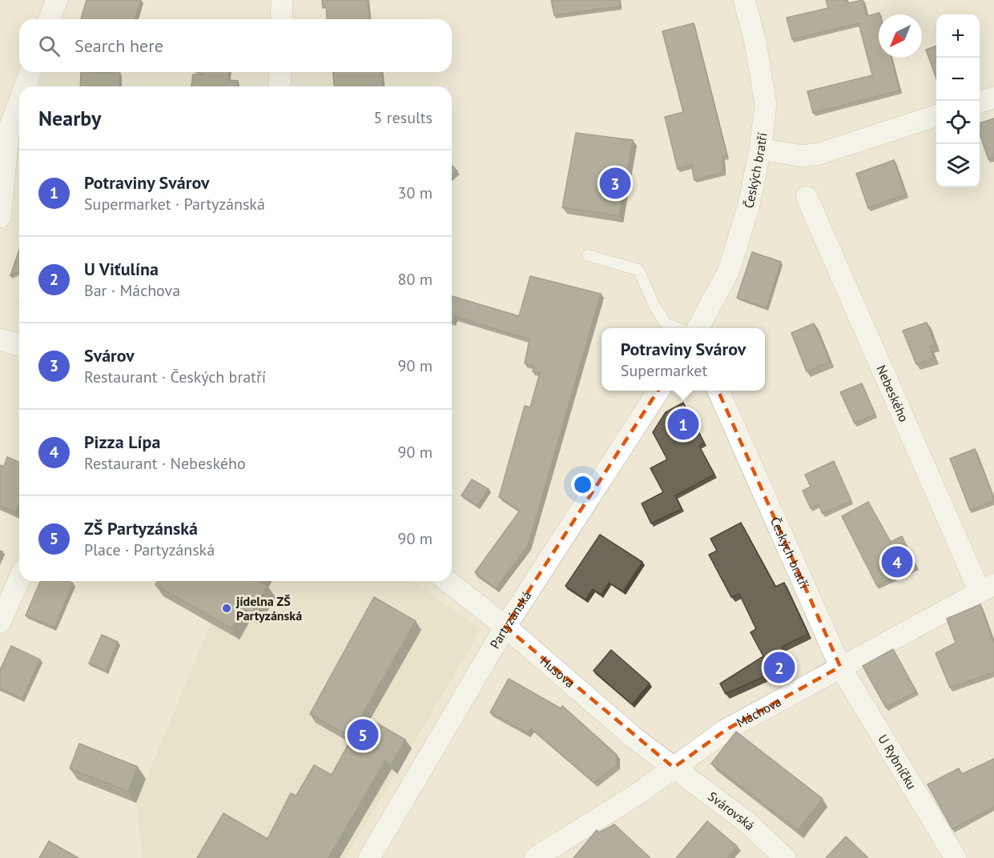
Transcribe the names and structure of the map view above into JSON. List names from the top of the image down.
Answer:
{
  "streets": {
    "street": [
      "Českých bratří",
      "Nebeského",
      "Partyzánská",
      "Husova",
      "Máchova",
      "U Rybníčku",
      "Svárovská"
    ]
  },
  "crossings": [
    ["Českých bratří", "Máchova"],
    ["Českých bratří", "U Rybníčku"],
    ["Nebeského", "Máchova"],
    ["Partyzánská", "Husova"],
    ["Husova", "Máchova"],
    ["Husova", "Svárovská"],
    ["Máchova", "U Rybníčku"],
    ["Máchova", "Svárovská"]
  ],
  "places": ["jídelna ZŠ Partyzánská"],
  "north": "bottom left",
  "page": {
    "map_buttons": ["+", "−"],
    "search": "Search here",
    "heading": ["Nearby", "5 results"],
    "list": [
      {
        "mark": "1",
        "name": "Potraviny Svárov",
        "note": "Supermarket · Partyzánská",
        "value": "30 m"
      },
      {
        "mark": "2",
        "name": "U Viťulína",
        "note": "Bar · Máchova",
        "value": "80 m"
      },
      {
        "mark": "3",
        "name": "Svárov",
        "note": "Restaurant · Českých bratří",
        "value": "90 m"
      },
      {
        "mark": "4",
        "name": "Pizza Lípa",
        "note": "Restaurant · Nebeského",
        "value": "90 m"
      },
      {
        "mark": "5",
        "name": "ZŠ Partyzánská",
        "note": "Place · Partyzánská",
        "value": "90 m"
      }
    ],
    "pins": [
      "3",
      "1",
      "4",
      "2",
      "5"
    ],
    "popup": ["Potraviny Svárov", "Supermarket"]
  }
}
